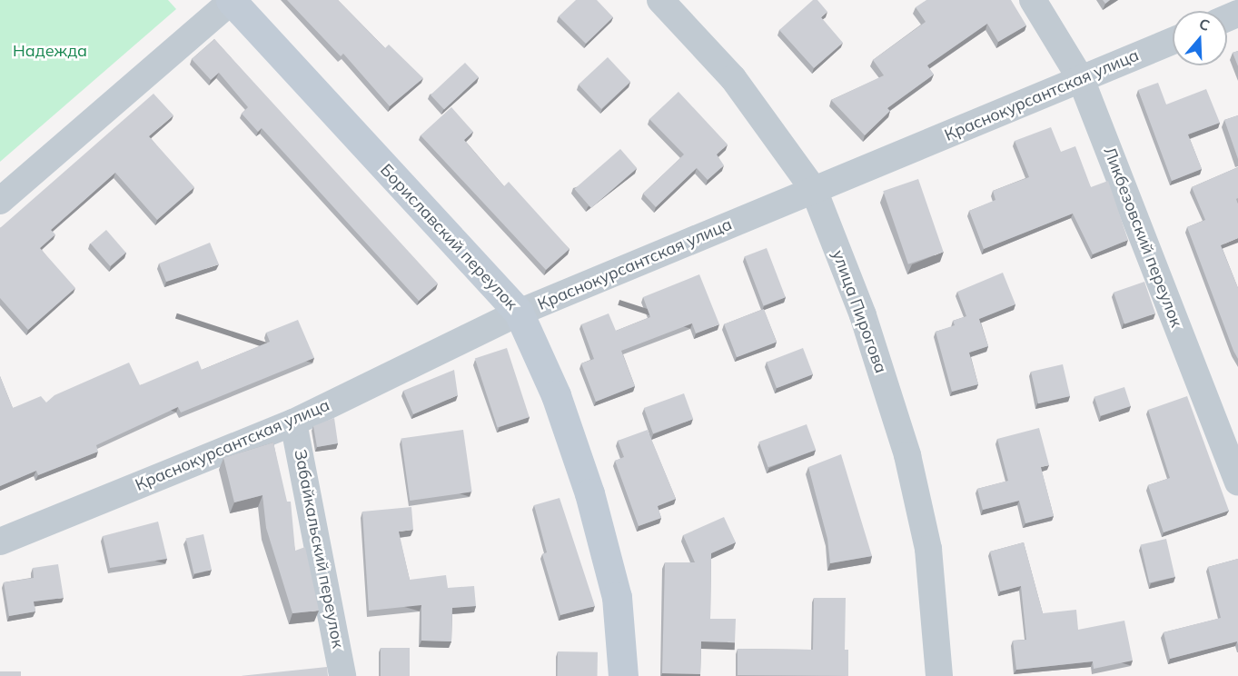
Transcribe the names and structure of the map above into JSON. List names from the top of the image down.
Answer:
{
  "streets": {
    "street": [
      "Краснокурсантская улица",
      "Бориславский переулок",
      "Ликбезовский переулок",
      "улица Пирогова",
      "Забайкальский переулок"
    ]
  },
  "crossings": [
    ["Краснокурсантская улица", "Бориславский переулок"],
    ["Краснокурсантская улица", "Ликбезовский переулок"],
    ["Краснокурсантская улица", "улица Пирогова"],
    ["Краснокурсантская улица", "Забайкальский переулок"]
  ],
  "parks": ["Надежда"],
  "north": "top"
}
